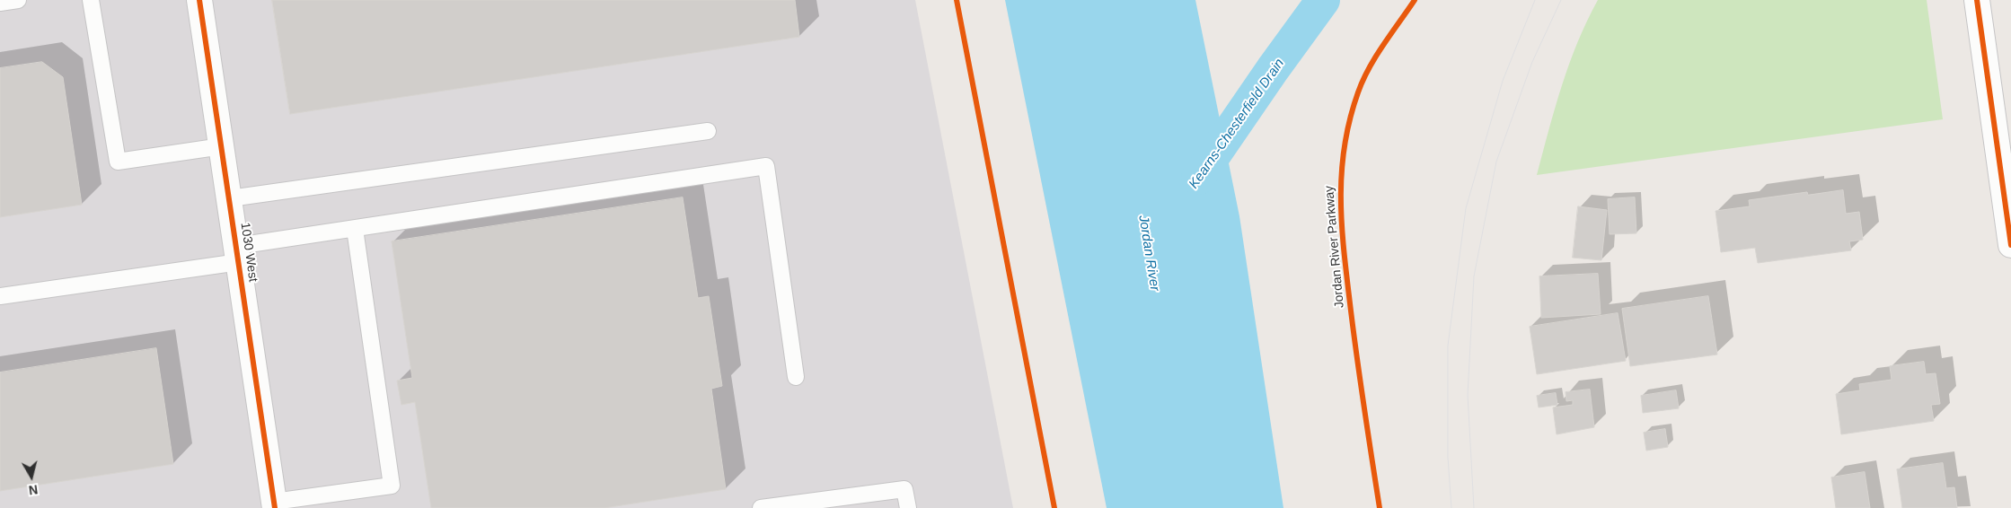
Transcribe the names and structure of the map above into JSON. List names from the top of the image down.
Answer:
{
  "streets": {
    "street": ["1030 West"],
    "cycle path": ["Jordan River Parkway"]
  },
  "water": ["Kearns-Chesterfield Drain", "Jordan River"],
  "north": "bottom"
}
